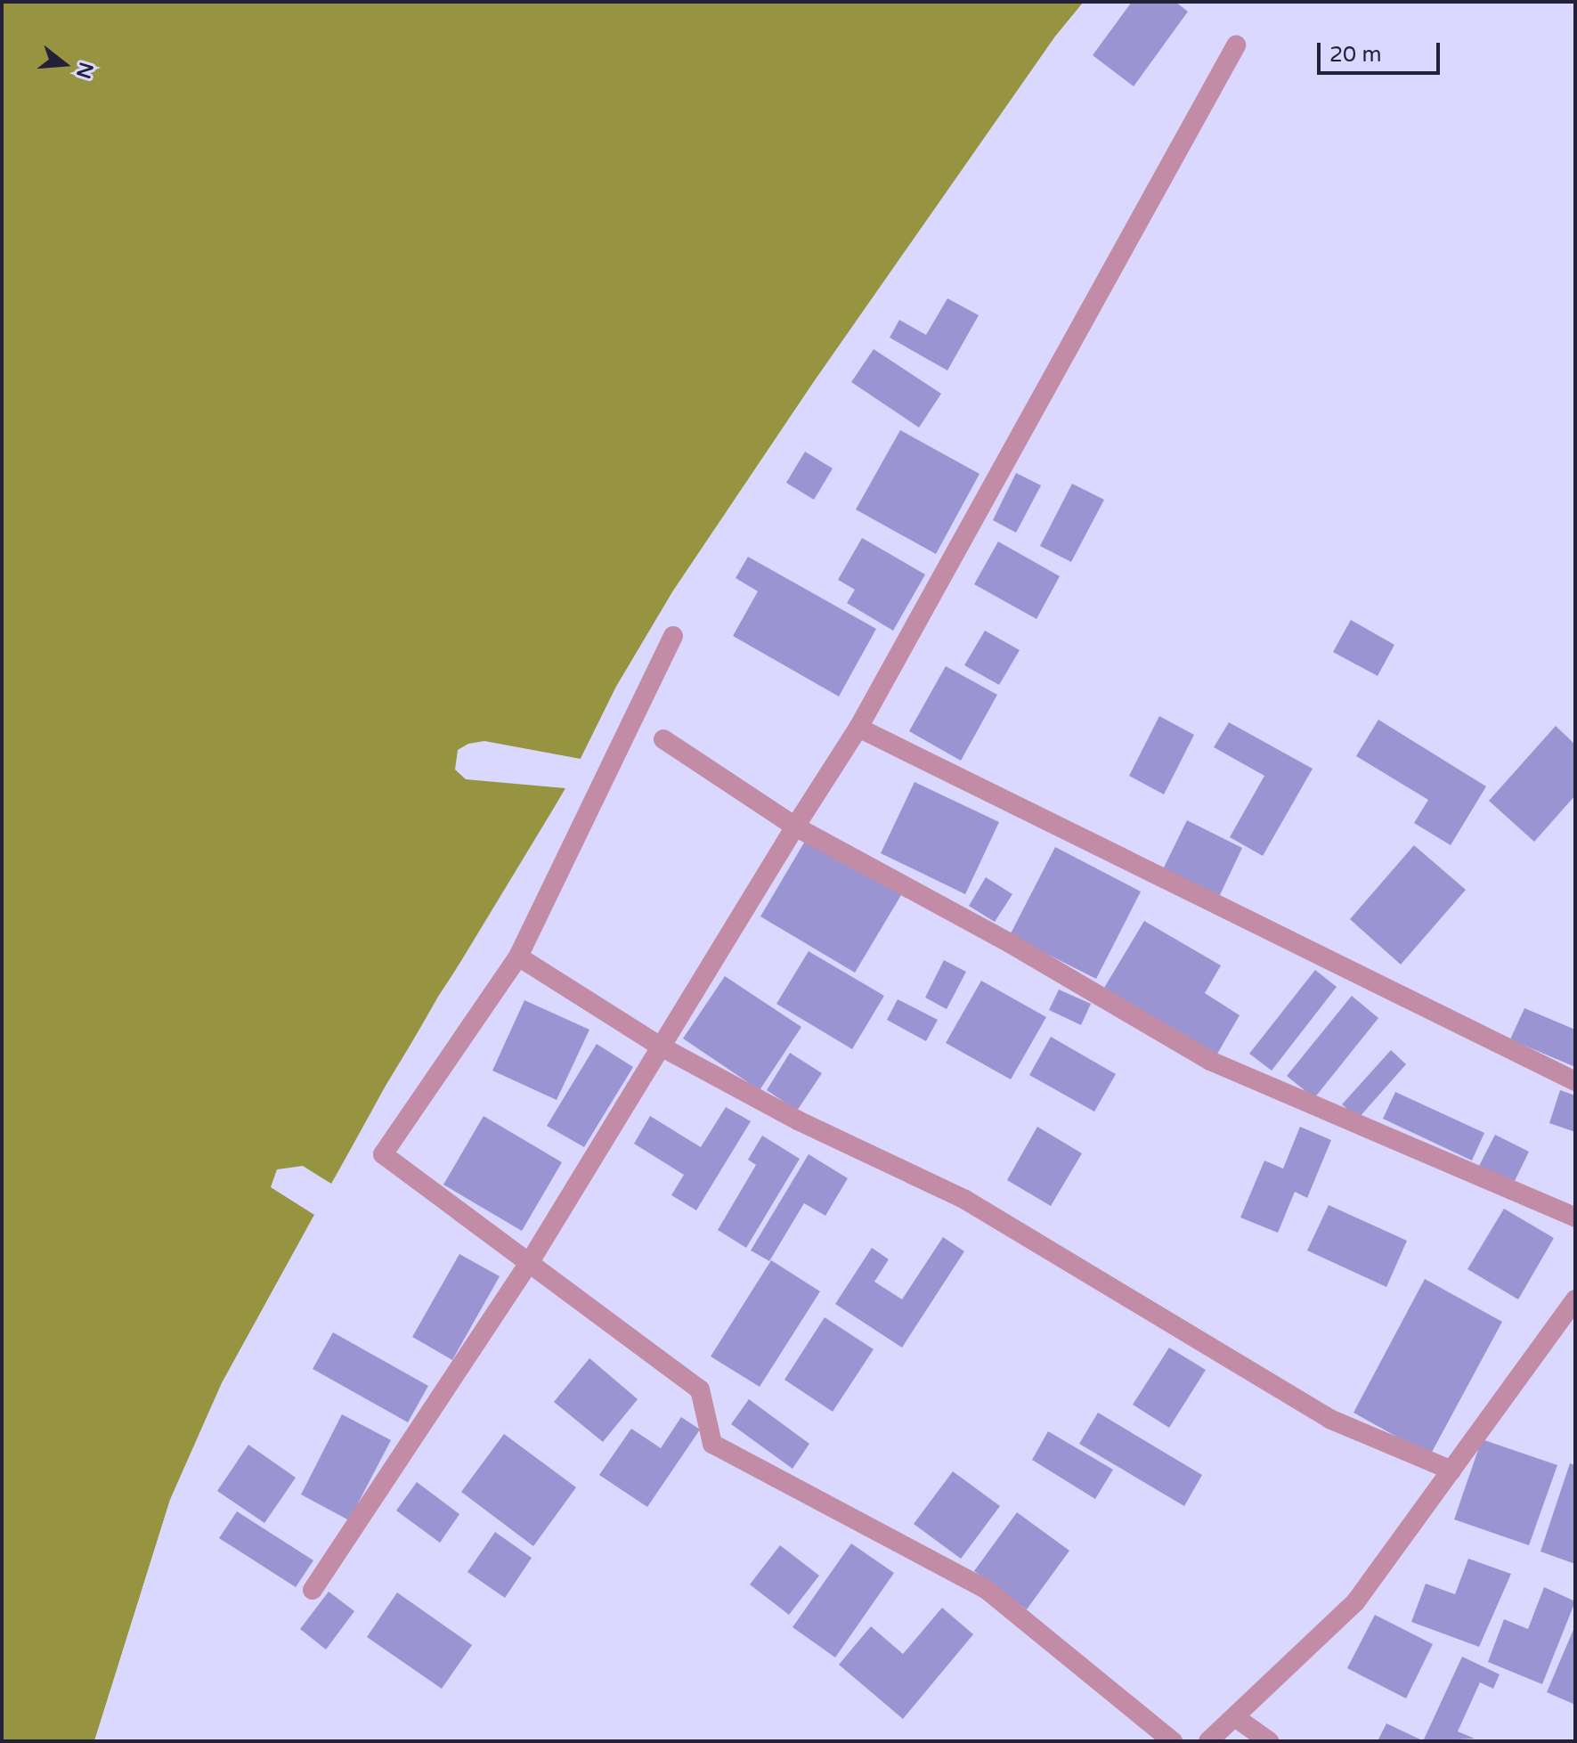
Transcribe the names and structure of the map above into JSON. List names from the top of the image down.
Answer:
{
  "scale_bar": "20 m",
  "north": "right"
}
